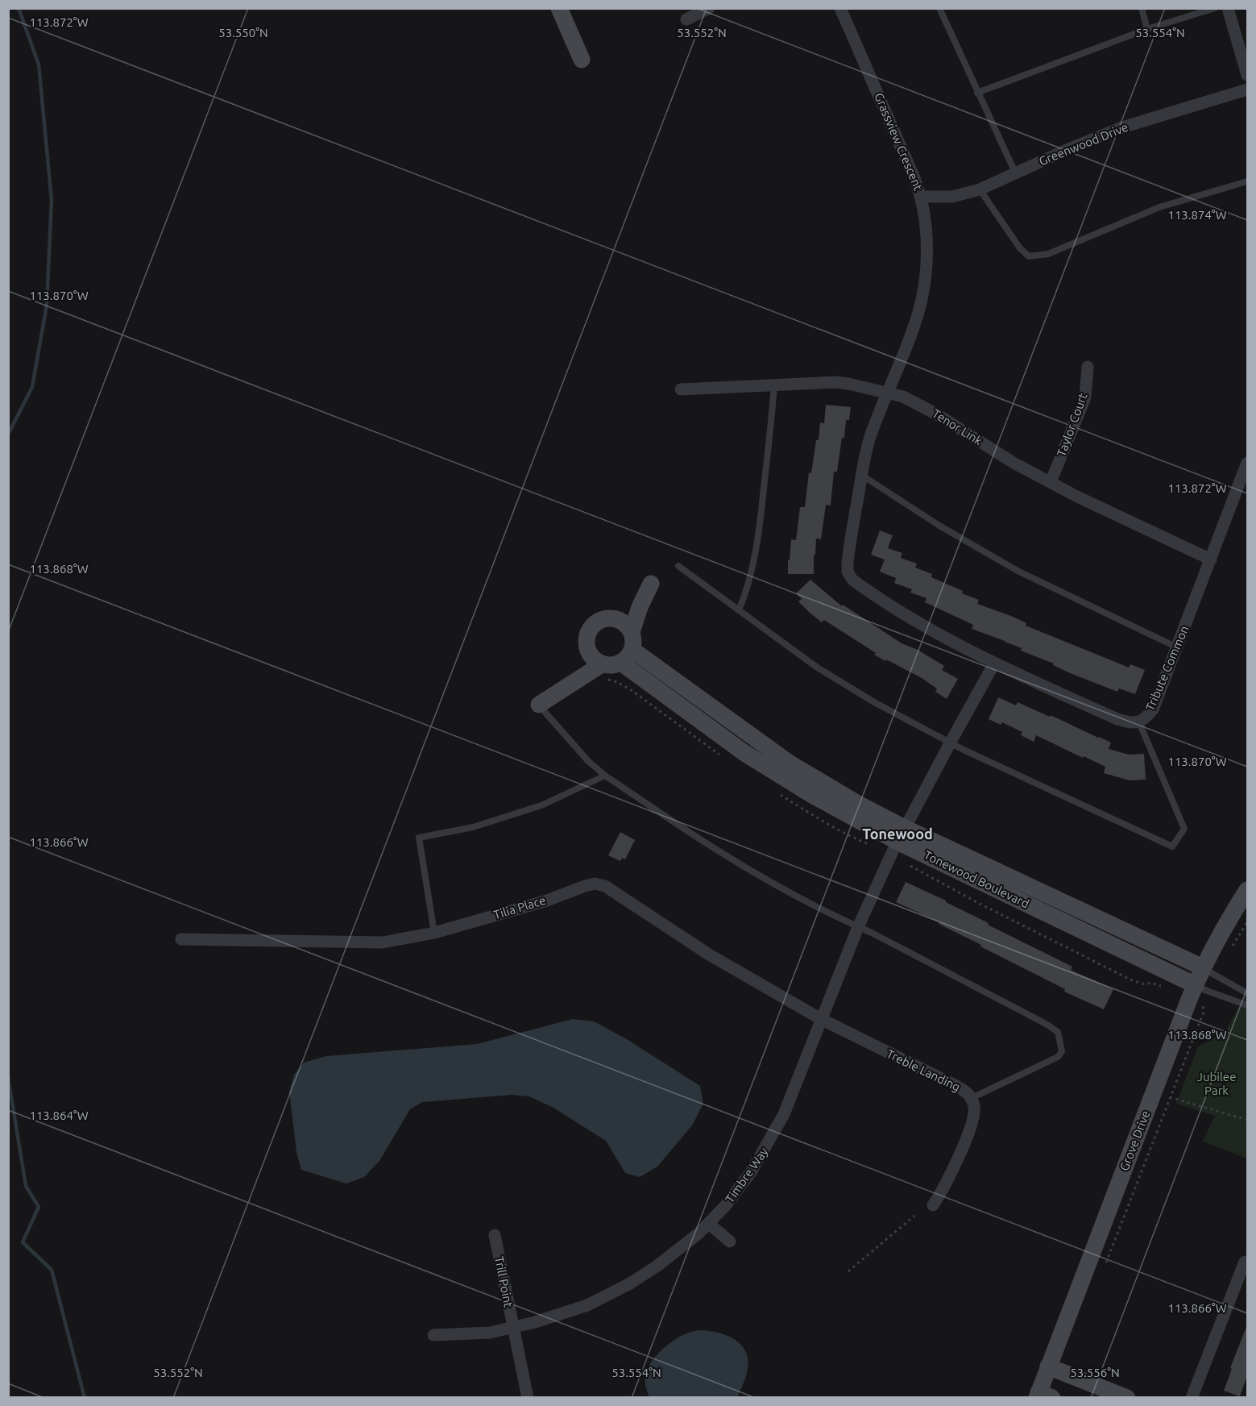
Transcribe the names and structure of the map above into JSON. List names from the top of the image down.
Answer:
{
  "streets": {
    "street": [
      "Grassview Crescent",
      "Greenwood Drive",
      "Taylor Court",
      "Tenor Link",
      "Tribute Common",
      "Tonewood Boulevard",
      "Tilia Place",
      "Treble Landing",
      "Grove Drive",
      "Timbre Way",
      "Trill Point"
    ]
  },
  "crossings": [
    ["Grassview Crescent", "Greenwood Drive"],
    ["Grassview Crescent", "Tenor Link"],
    ["Grassview Crescent", "Tribute Common"],
    ["Taylor Court", "Tenor Link"],
    ["Tenor Link", "Tribute Common"],
    ["Tonewood Boulevard", "Grove Drive"],
    ["Tonewood Boulevard", "Timbre Way"],
    ["Tilia Place", "Treble Landing"],
    ["Tilia Place", "Timbre Way"],
    ["Treble Landing", "Timbre Way"],
    ["Timbre Way", "Trill Point"]
  ],
  "districts": ["Tonewood"],
  "parks": ["Jubilee Park"],
  "coordinates": [
    "113.872°W",
    "53.550°N",
    "53.552°N",
    "53.554°N",
    "113.874°W",
    "113.870°W",
    "113.868°W",
    "113.866°W",
    "113.864°W",
    "53.556°N"
  ]
}
